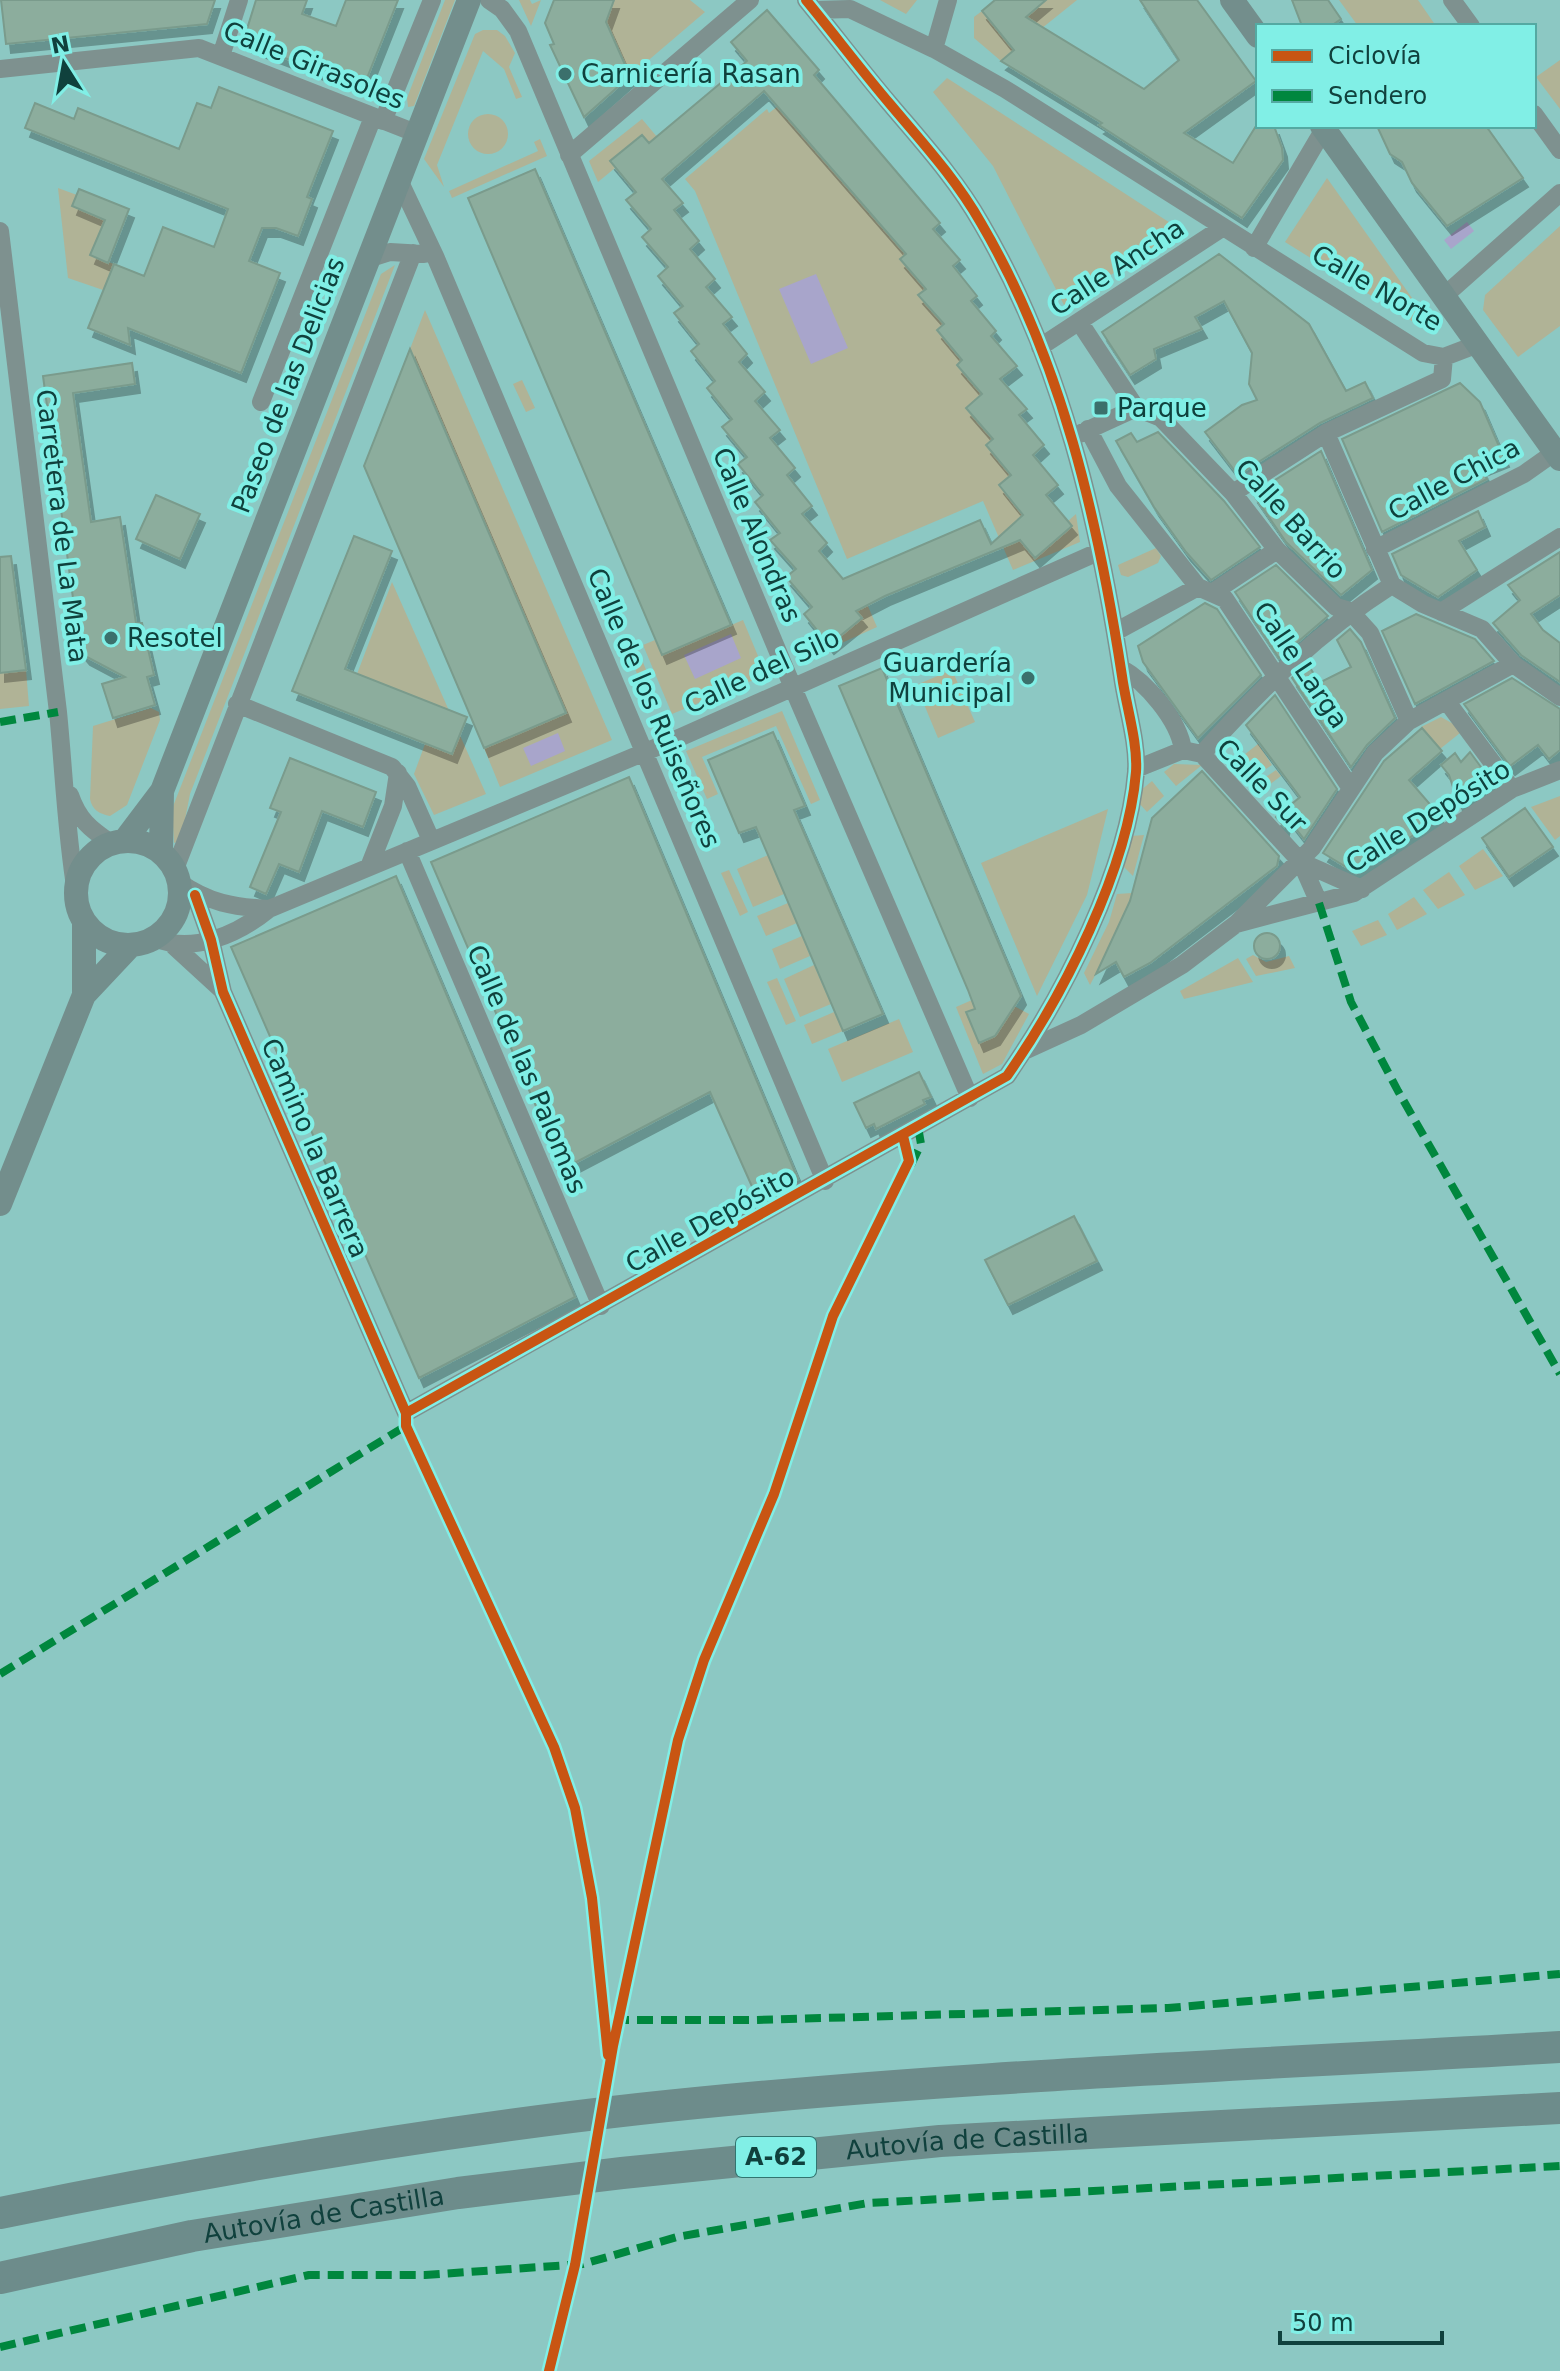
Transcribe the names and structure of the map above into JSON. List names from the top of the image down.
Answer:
{
  "streets": {
    "highway": ["Autovía de Castilla", "A-62"],
    "main road": ["Paseo de las Delicias"],
    "street": [
      "Calle Girasoles",
      "Calle Ancha",
      "Calle Norte",
      "Calle Chica",
      "Calle Barrio",
      "Carretera de La Mata",
      "Calle Alondras",
      "Calle Larga",
      "Calle del Silo",
      "Calle de los Ruiseñores",
      "Calle Sur",
      "Calle Depósito",
      "Calle de las Palomas",
      "Camino la Barrera"
    ]
  },
  "crossings": [
    ["Calle Girasoles", "Paseo de las Delicias"],
    ["Calle Ancha", "Calle Norte"],
    ["Calle Ancha", "Calle Barrio"],
    ["Paseo de las Delicias", "Carretera de La Mata"],
    ["Paseo de las Delicias", "Calle del Silo"],
    ["Paseo de las Delicias", "Calle de los Ruiseñores"],
    ["Paseo de las Delicias", "Camino la Barrera"],
    ["Carretera de La Mata", "Calle del Silo"],
    ["Carretera de La Mata", "Camino la Barrera"],
    ["Calle Alondras", "Calle del Silo"],
    ["Calle Alondras", "Calle Depósito"],
    ["Calle del Silo", "Calle de los Ruiseñores"],
    ["Calle del Silo", "Calle de las Palomas"],
    ["Calle del Silo", "Camino la Barrera"],
    ["Calle de los Ruiseñores", "Calle Depósito"],
    ["Calle Sur", "Calle Depósito"],
    ["Calle Depósito", "Calle de las Palomas"],
    ["Calle Depósito", "Camino la Barrera"]
  ],
  "places": {
    "other": ["Carnicería Rasan", "Resotel", "Guardería Municipal"],
    "transit": ["Parque"]
  },
  "legend": ["Ciclovía", "Sendero"],
  "scale_bar": "50 m",
  "north": "top"
}
